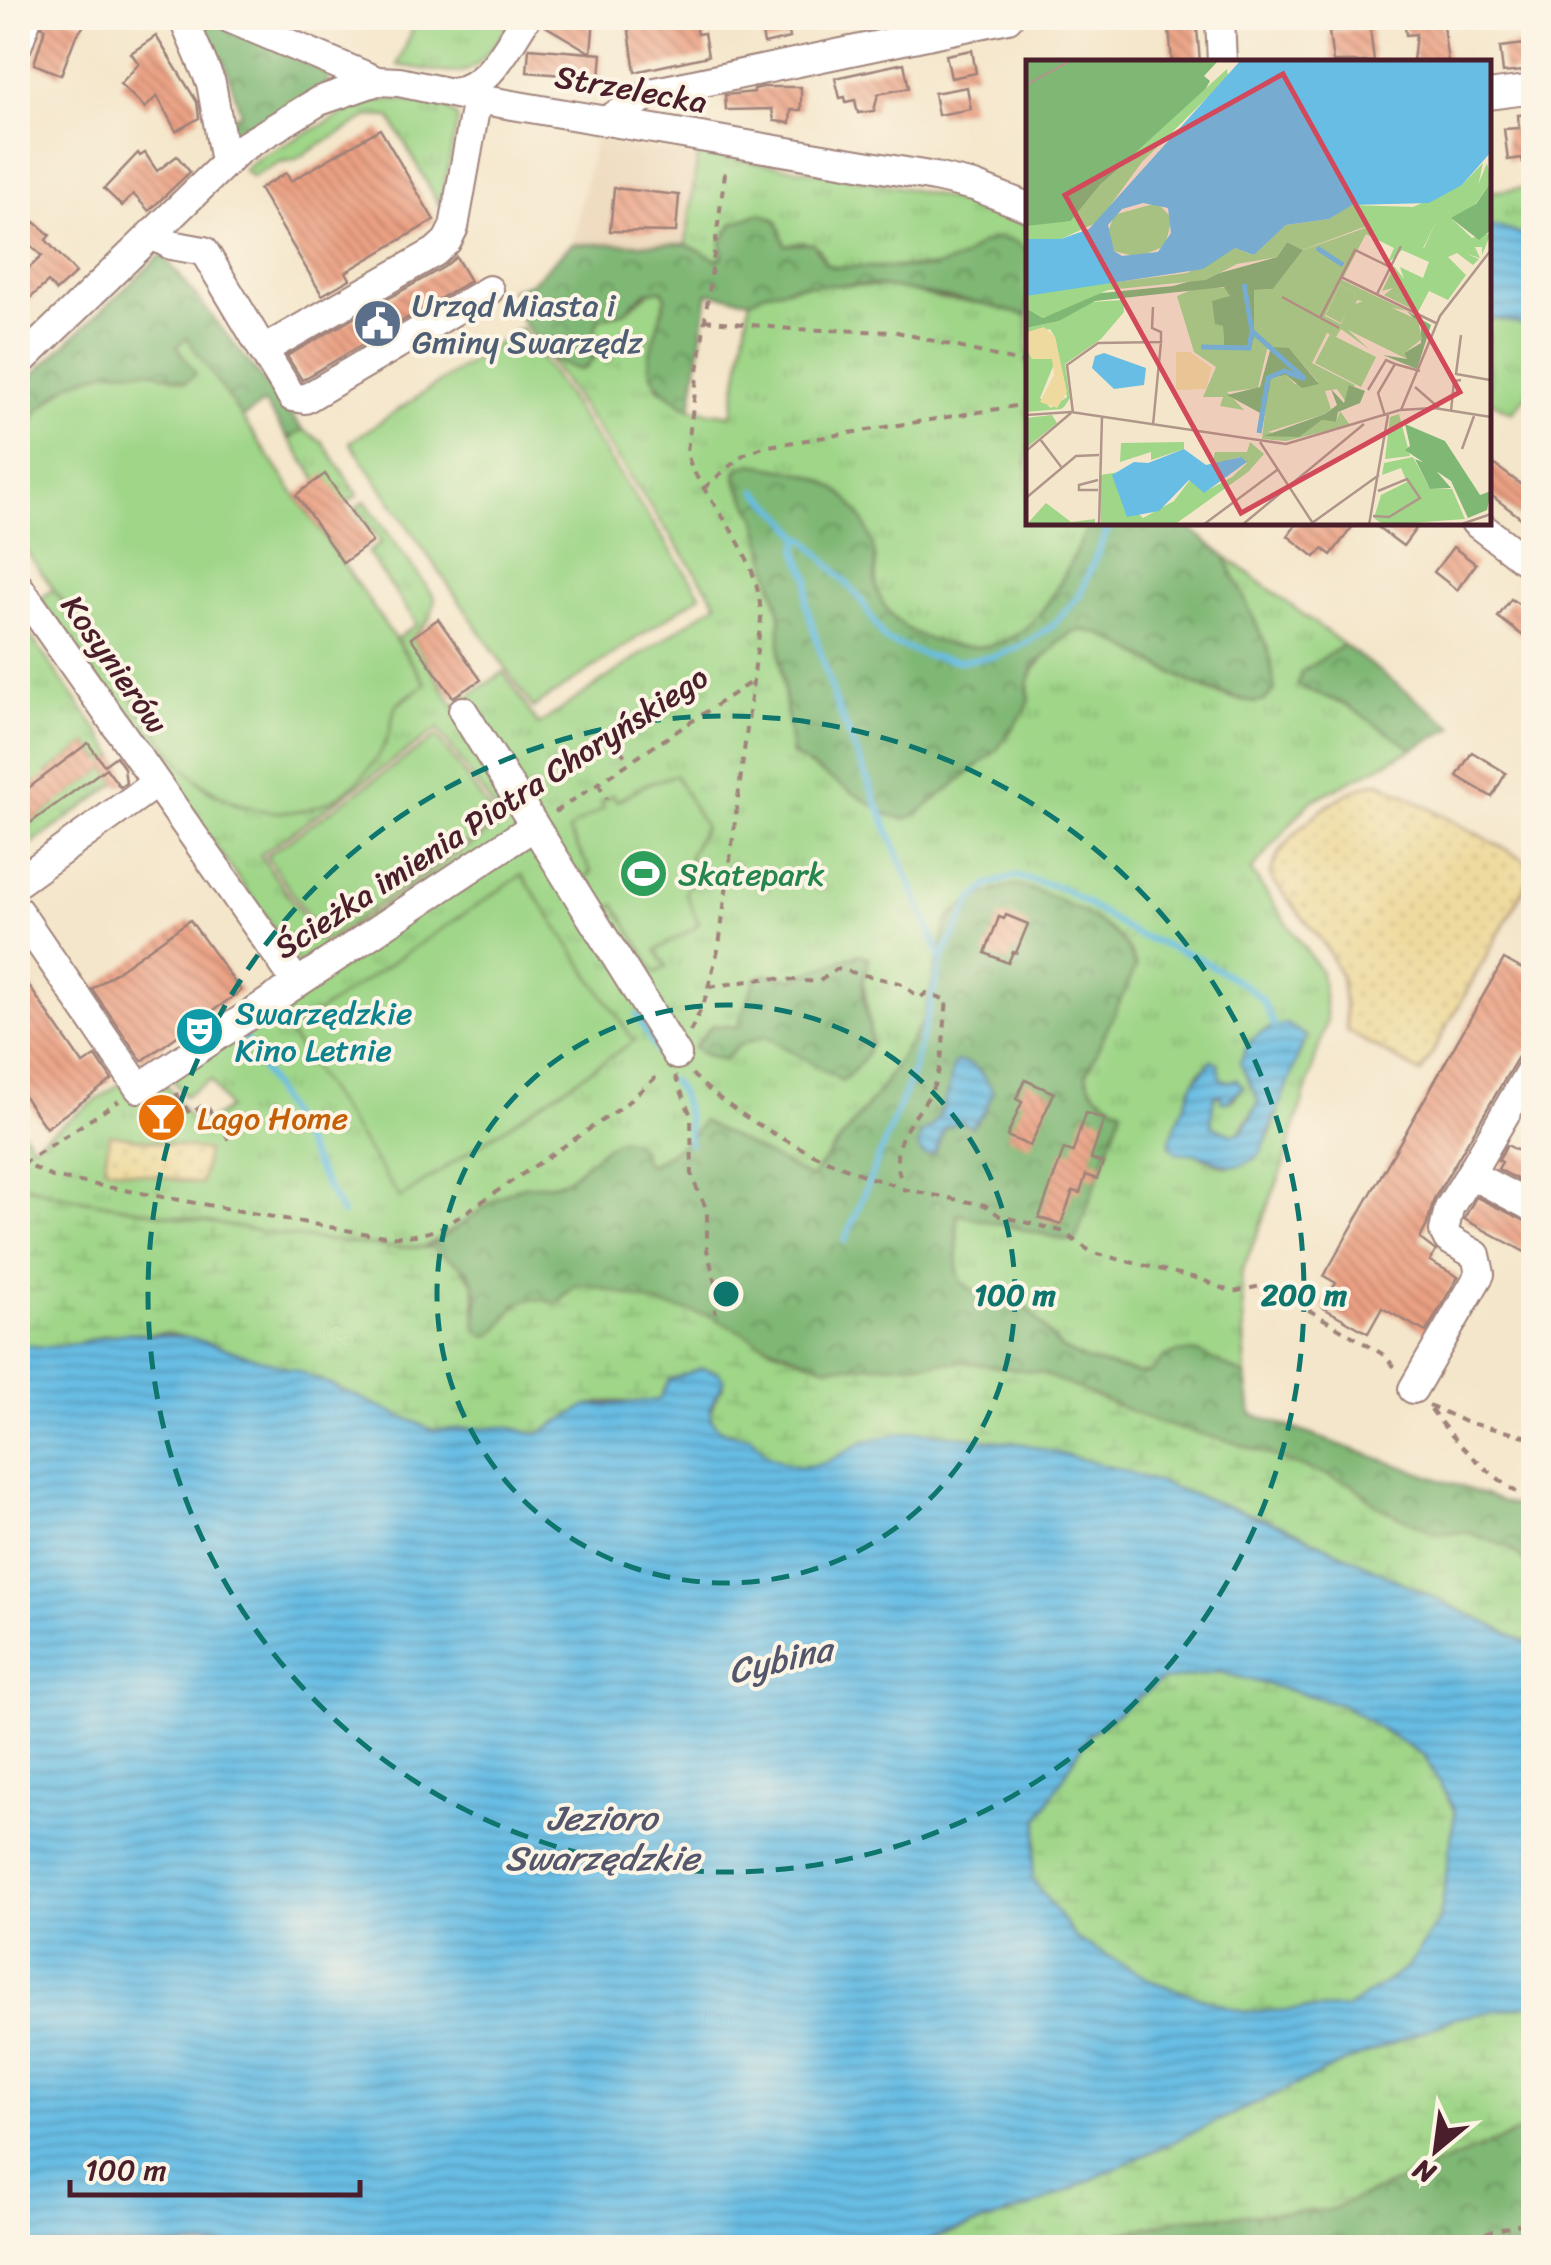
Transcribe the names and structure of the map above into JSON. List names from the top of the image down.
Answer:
{
  "streets": {
    "street": ["Strzelecka", "Kosynierów", "Ścieżka imienia Piotra Choryńskiego"]
  },
  "crossings": [
    ["Kosynierów", "Ścieżka imienia Piotra Choryńskiego"]
  ],
  "water": ["Cybina", "Jezioro Swarzędzkie"],
  "places": {
    "public building": ["Urząd Miasta i Gminy Swarzędz"],
    "sports": ["Skatepark"],
    "theatre": ["Swarzędzkie Kino Letnie"],
    "bar": ["Lago Home"]
  },
  "scale_bar": "100 m",
  "north": "bottom left",
  "rings": ["100 m", "200 m"]
}
